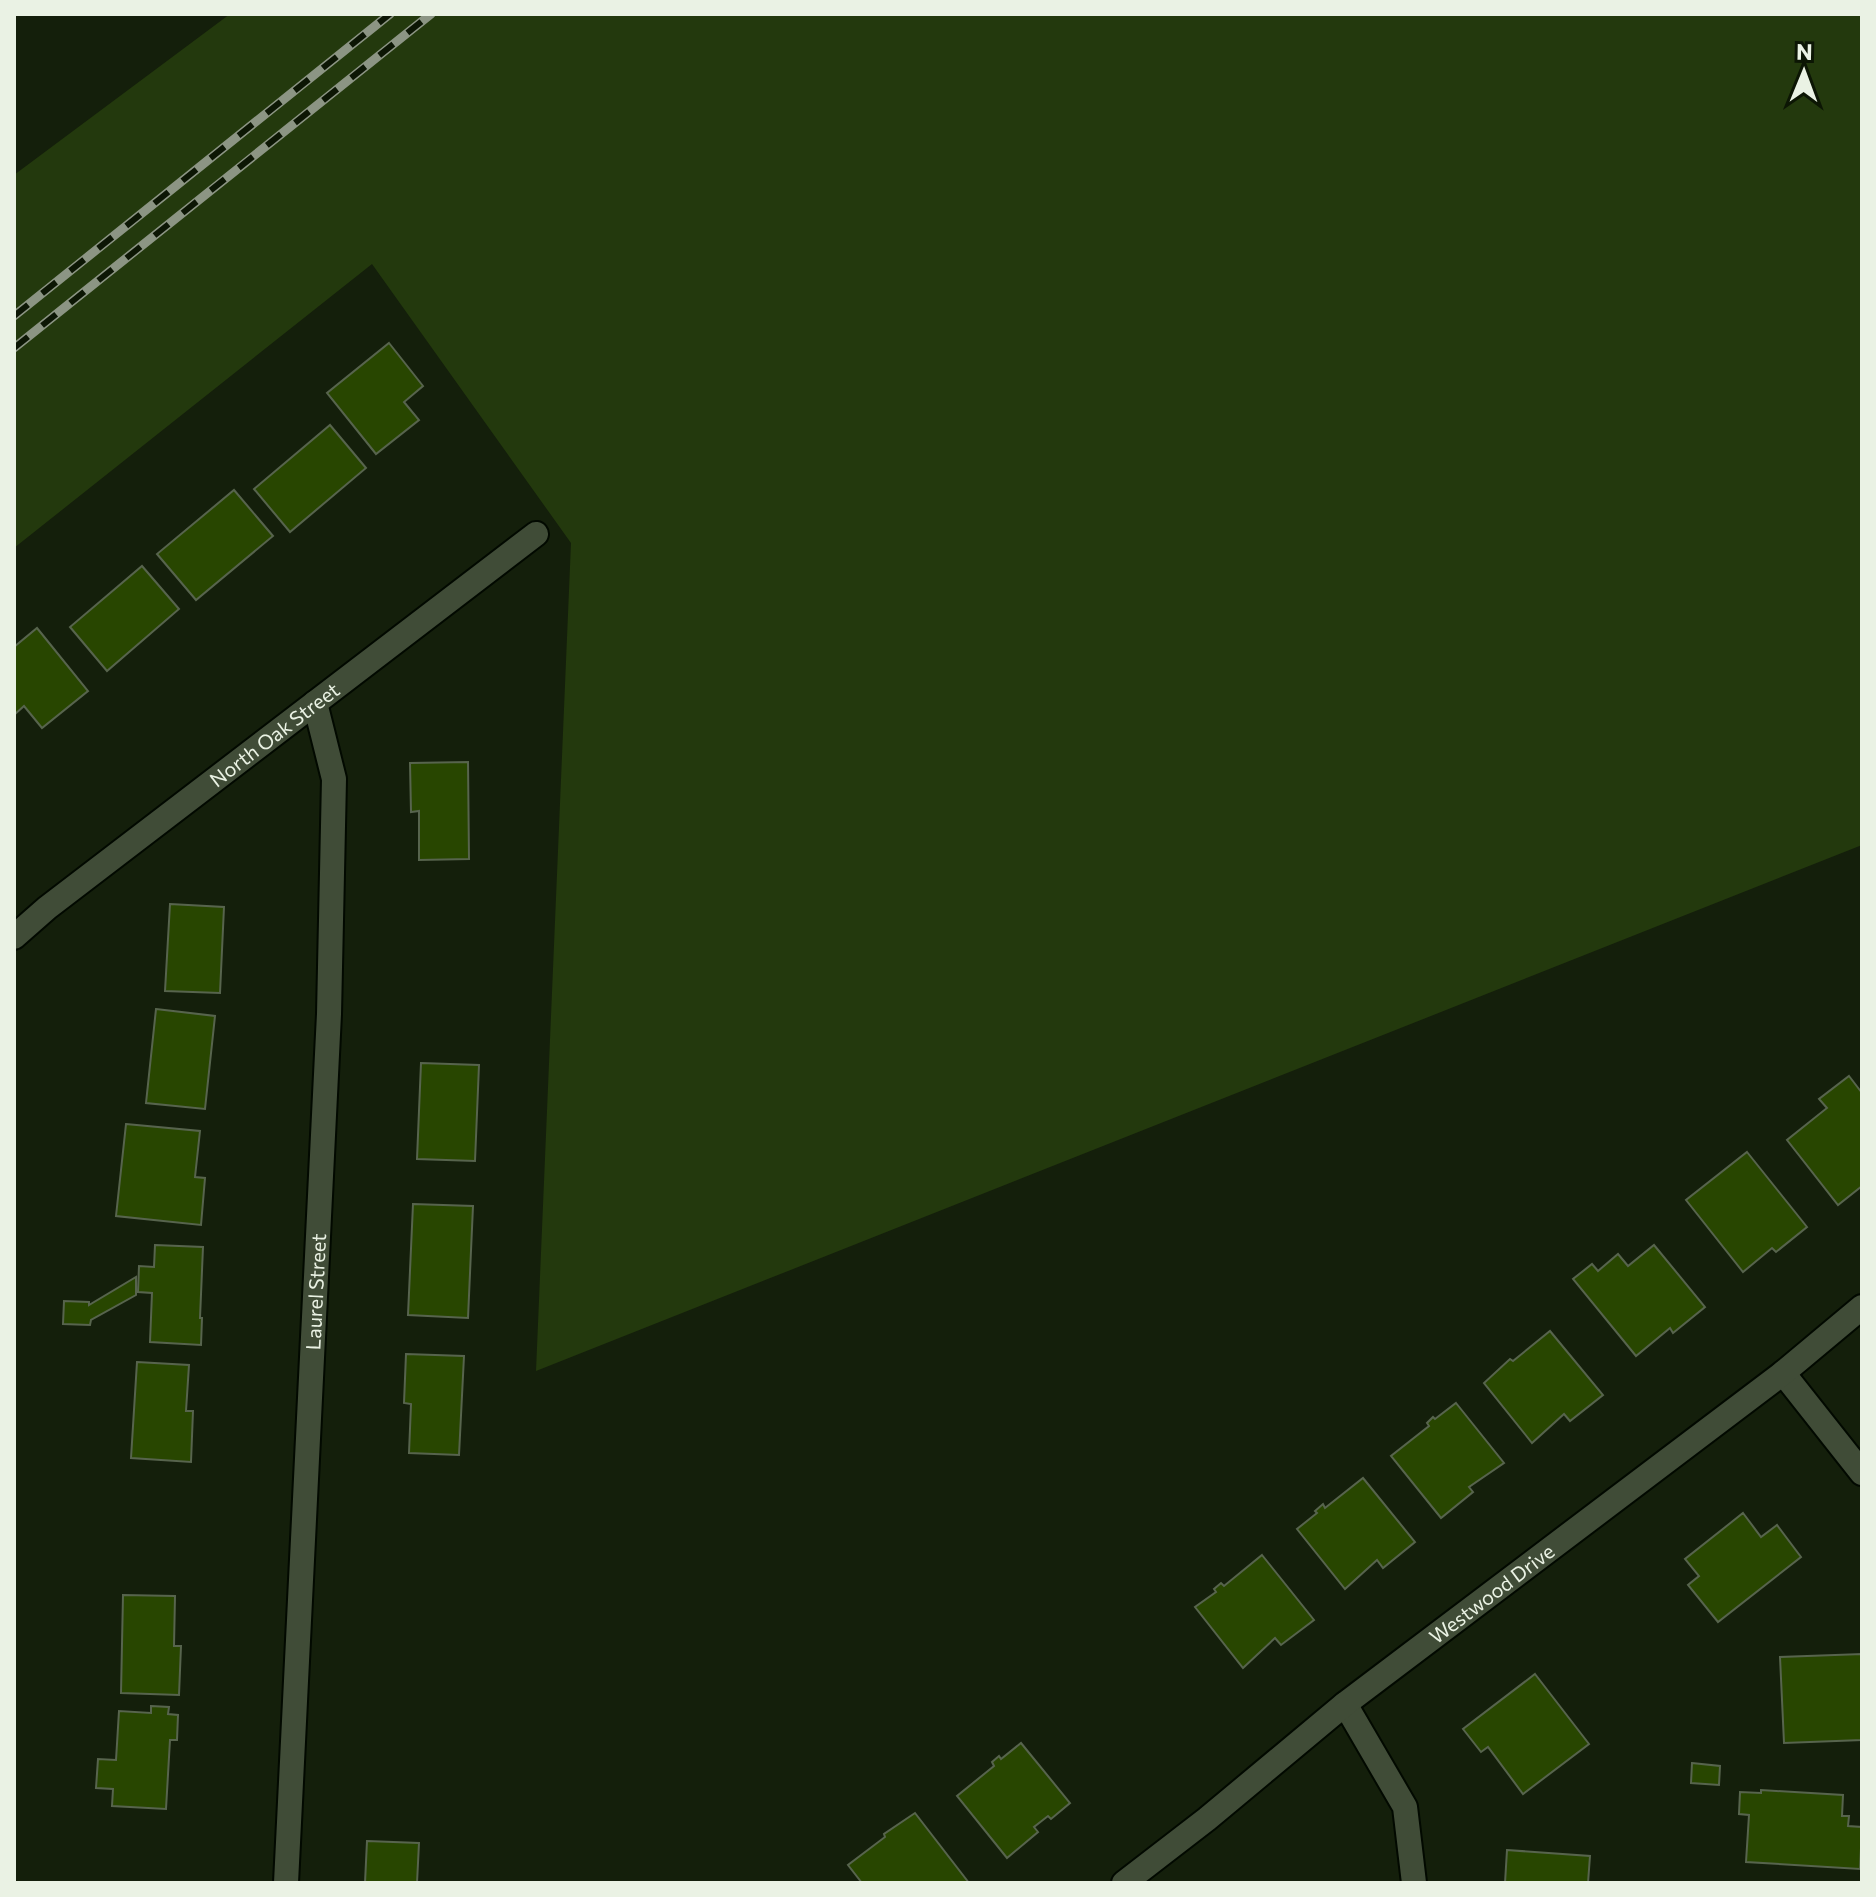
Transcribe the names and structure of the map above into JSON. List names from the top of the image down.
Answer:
{
  "streets": {
    "street": ["North Oak Street", "Laurel Street", "Westwood Drive"]
  },
  "crossings": [
    ["North Oak Street", "Laurel Street"]
  ],
  "north": "top"
}
